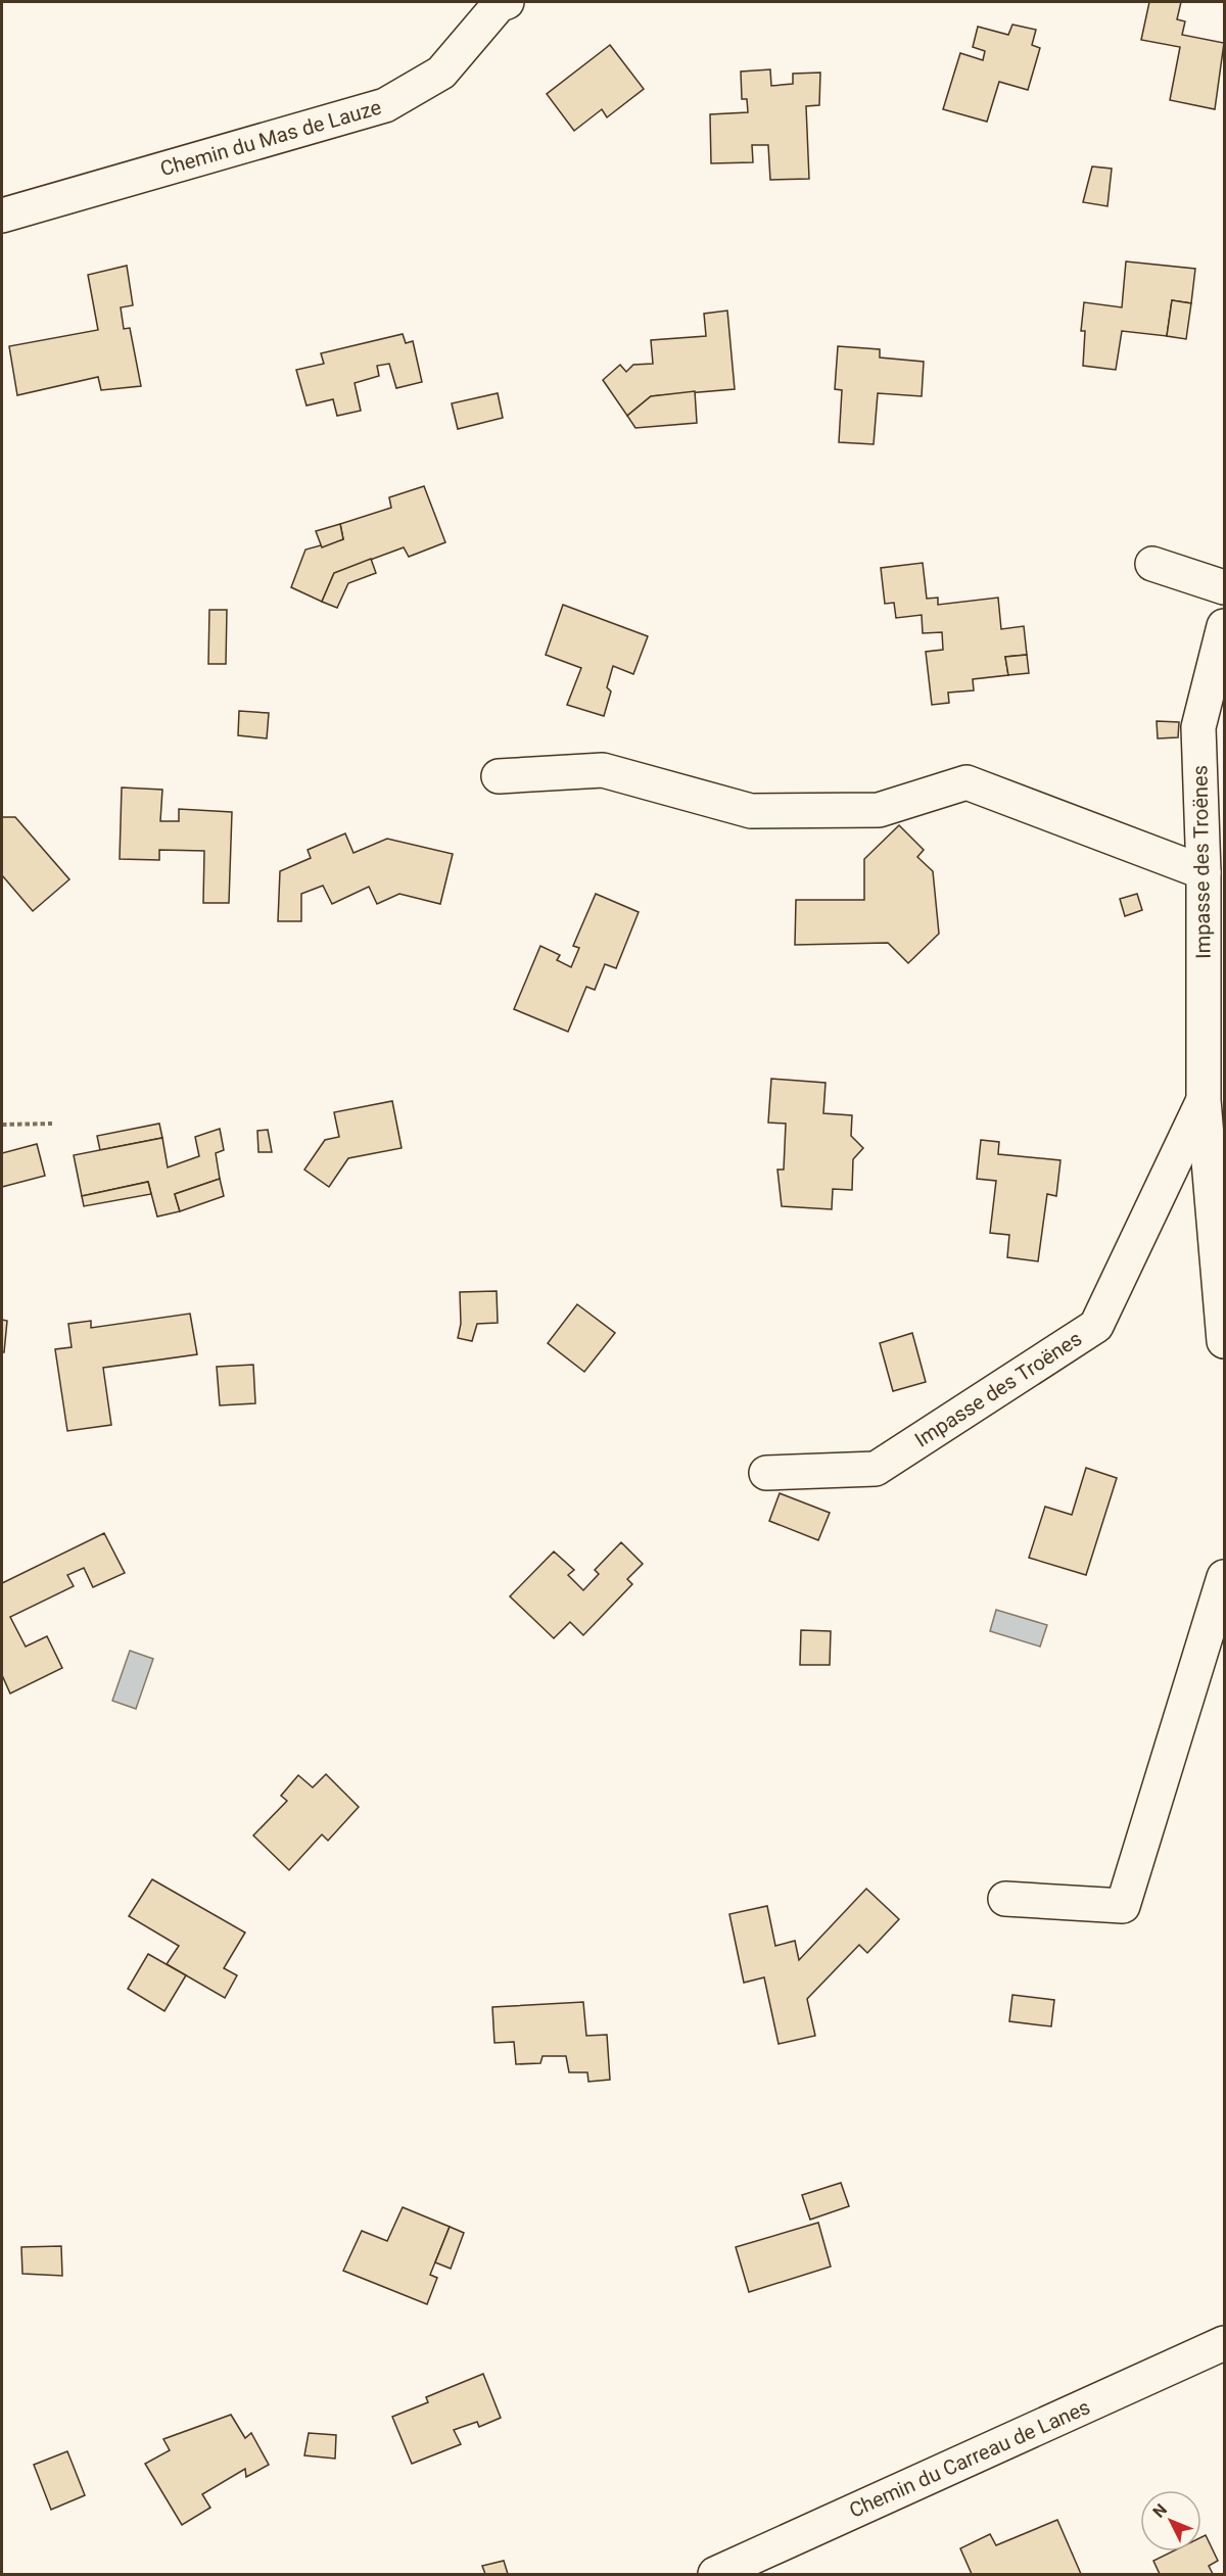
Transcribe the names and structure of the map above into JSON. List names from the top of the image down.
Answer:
{
  "streets": {
    "street": ["Chemin du Mas de Lauze", "Impasse des Troënes", "Chemin du Carreau de Lanes"]
  },
  "north": "top left"
}
